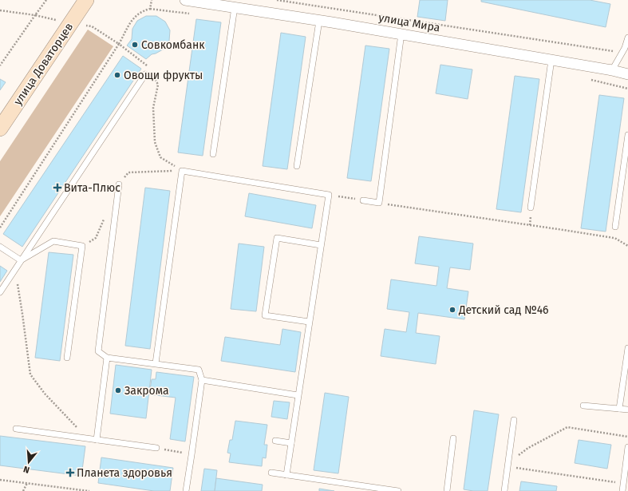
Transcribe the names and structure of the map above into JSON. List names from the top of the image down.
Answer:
{
  "streets": {
    "main road": ["улица Доваторцев"],
    "street": ["улица Мира"]
  },
  "places": {
    "other": [
      "Совкомбанк",
      "Овощи фрукты",
      "Детский сад №46",
      "Закрома"
    ],
    "health": ["Вита-Плюс", "Планета здоровья"]
  },
  "north": "bottom"
}
